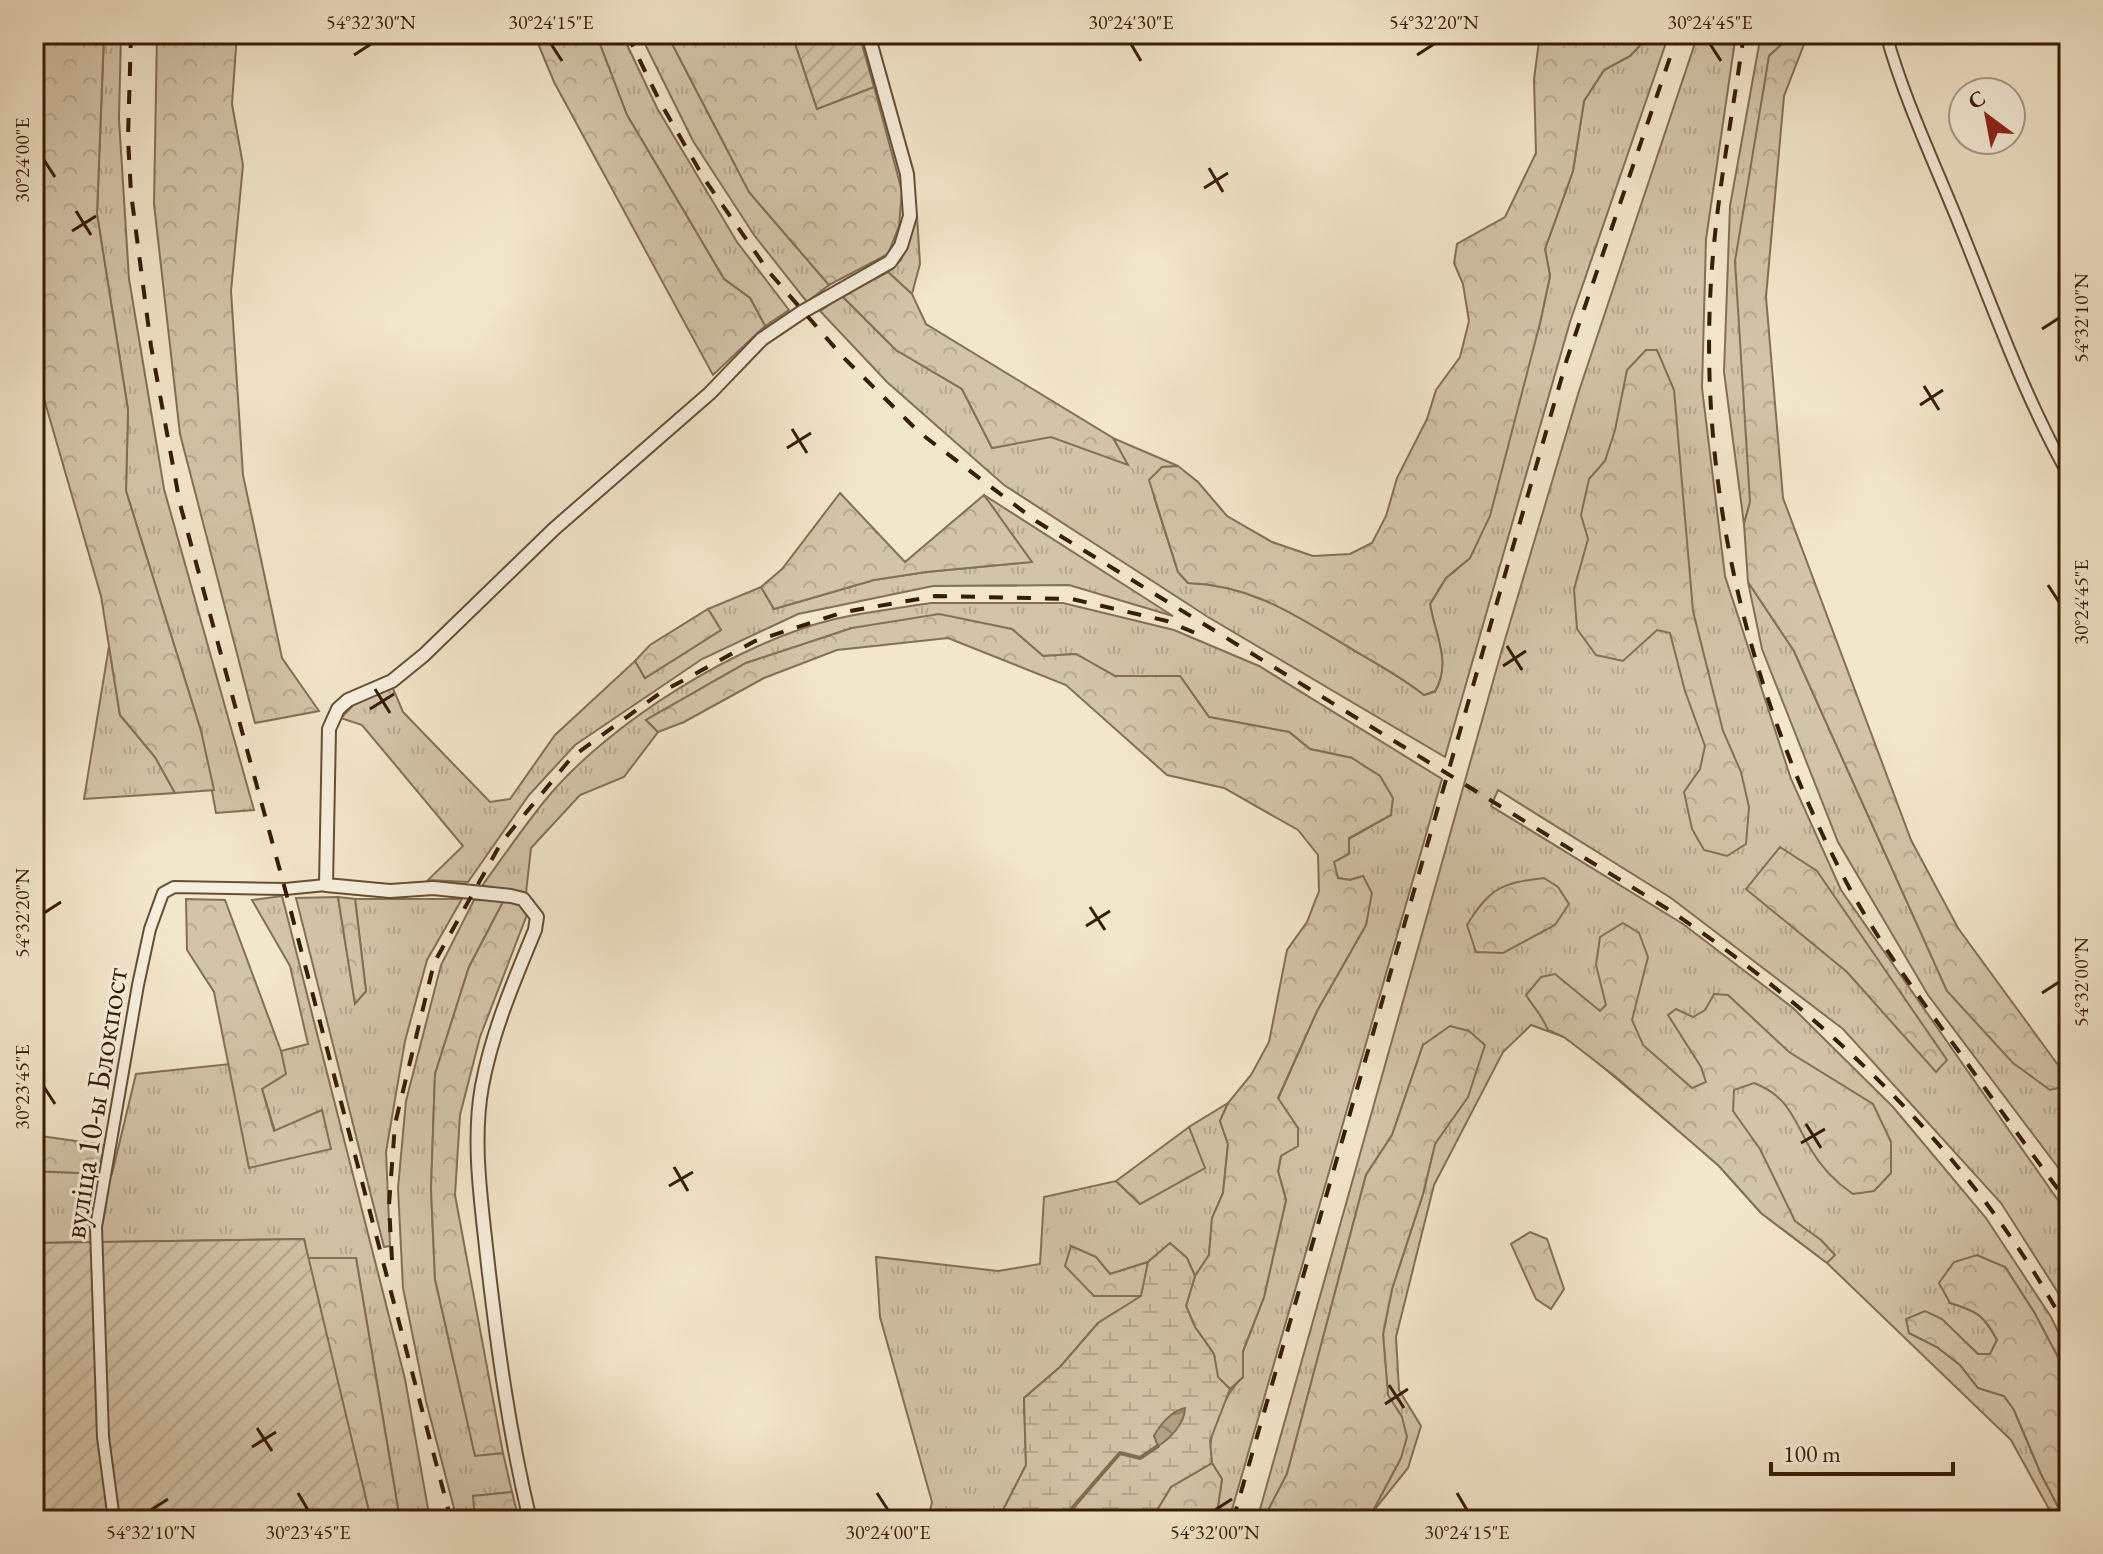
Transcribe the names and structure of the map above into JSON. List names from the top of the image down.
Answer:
{
  "streets": {
    "street": ["вуліца 10-ы Блокпост"]
  },
  "scale_bar": "100 m",
  "north": "top left",
  "coordinates": [
    "54°32'30\"N",
    "30°24'15\"E",
    "30°24'30\"E",
    "54°32'20\"N",
    "30°24'45\"E",
    "30°24'00\"E",
    "54°32'10\"N",
    "54°32'00\"N",
    "30°23'45\"E"
  ]
}
